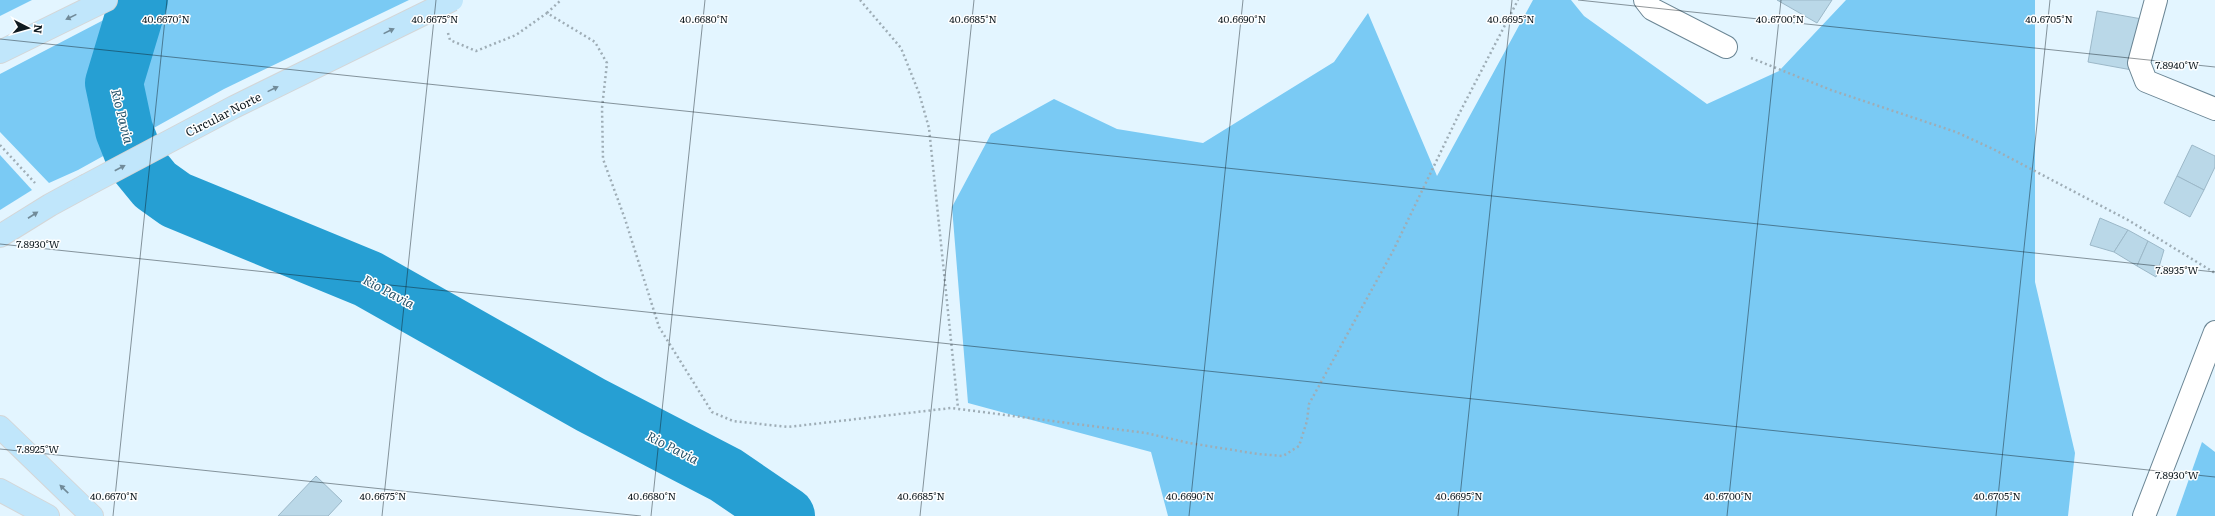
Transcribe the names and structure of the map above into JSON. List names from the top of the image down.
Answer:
{
  "streets": {
    "main road": ["Circular Norte"]
  },
  "one_way": ["Circular Norte"],
  "water": ["Rio Pavia"],
  "north": "right",
  "coordinates": [
    "40.6670°N",
    "40.6675°N",
    "40.6680°N",
    "40.6685°N",
    "40.6690°N",
    "40.6695°N",
    "40.6700°N",
    "40.6705°N",
    "7.8940°W",
    "7.8930°W",
    "7.8935°W",
    "7.8925°W"
  ]
}
